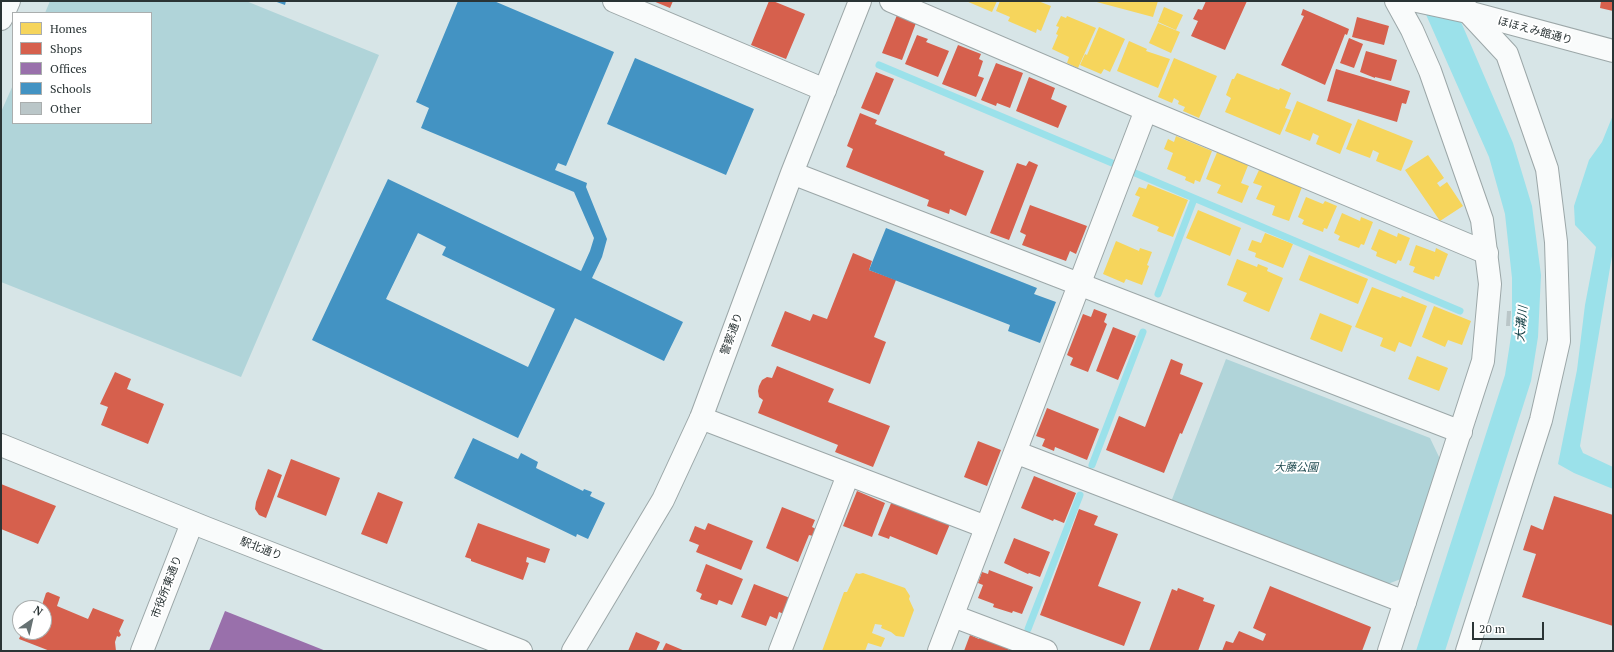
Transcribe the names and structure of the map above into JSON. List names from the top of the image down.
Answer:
{
  "streets": {
    "street": [
      "ほほえみ館通り",
      "警察通り",
      "駅北通り",
      "市役所東通り"
    ]
  },
  "crossings": [
    ["駅北通り", "市役所東通り"]
  ],
  "water": ["大溝川"],
  "parks": ["大藤公園"],
  "legend": [
    "Homes",
    "Shops",
    "Offices",
    "Schools",
    "Other"
  ],
  "scale_bar": "20 m",
  "north": "top right"
}
